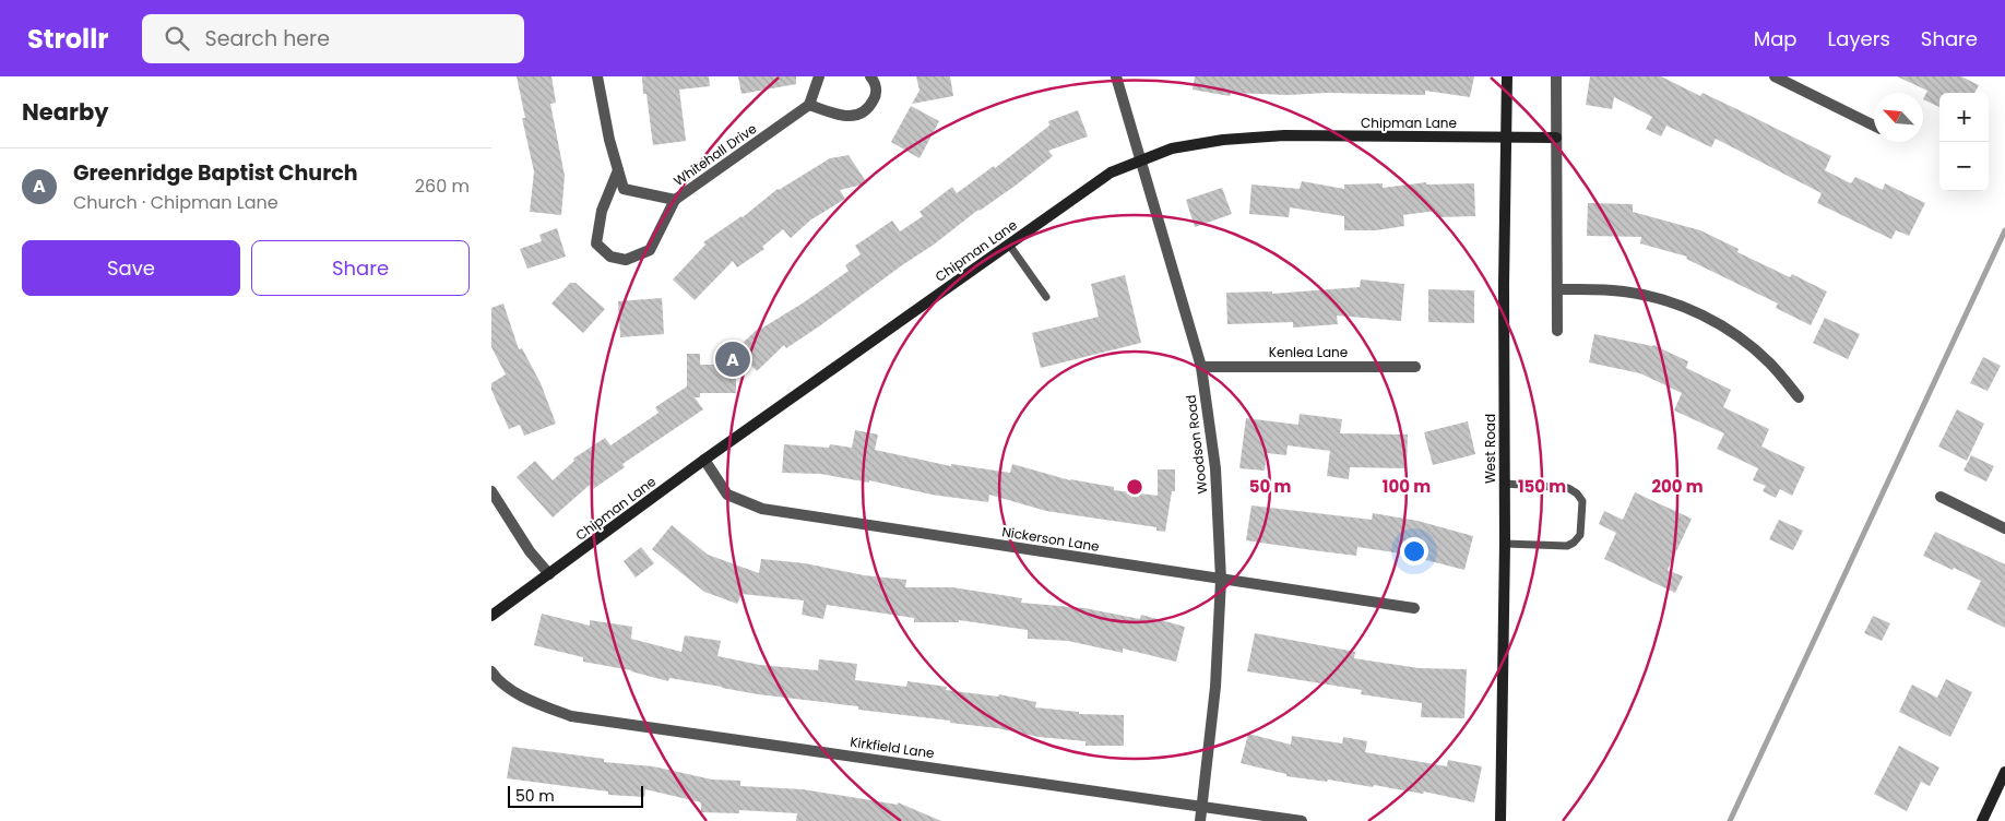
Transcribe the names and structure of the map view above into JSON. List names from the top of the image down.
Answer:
{
  "streets": {
    "street": [
      "Chipman Lane",
      "Whitehall Drive",
      "Kenlea Lane",
      "Woodson Road",
      "West Road",
      "Nickerson Lane",
      "Kirkfield Lane"
    ]
  },
  "crossings": [
    ["Chipman Lane", "Woodson Road"],
    ["Chipman Lane", "West Road"],
    ["Chipman Lane", "Nickerson Lane"],
    ["Kenlea Lane", "Woodson Road"],
    ["Woodson Road", "Nickerson Lane"],
    ["Woodson Road", "Kirkfield Lane"]
  ],
  "scale_bar": "50 m",
  "north": "top left",
  "page": {
    "header": "Strollr",
    "search": "Search here",
    "nav": ["Map", "Layers", "Share"],
    "heading": "Nearby",
    "map_buttons": ["+", "−"],
    "list": [
      {
        "mark": "A",
        "name": "Greenridge Baptist Church",
        "note": "Church · Chipman Lane",
        "value": "260 m"
      }
    ],
    "buttons": ["Save", "Share"],
    "pins": "A",
    "scale": "50 m"
  },
  "rings": [
    "50 m",
    "100 m",
    "150 m",
    "200 m"
  ]
}
